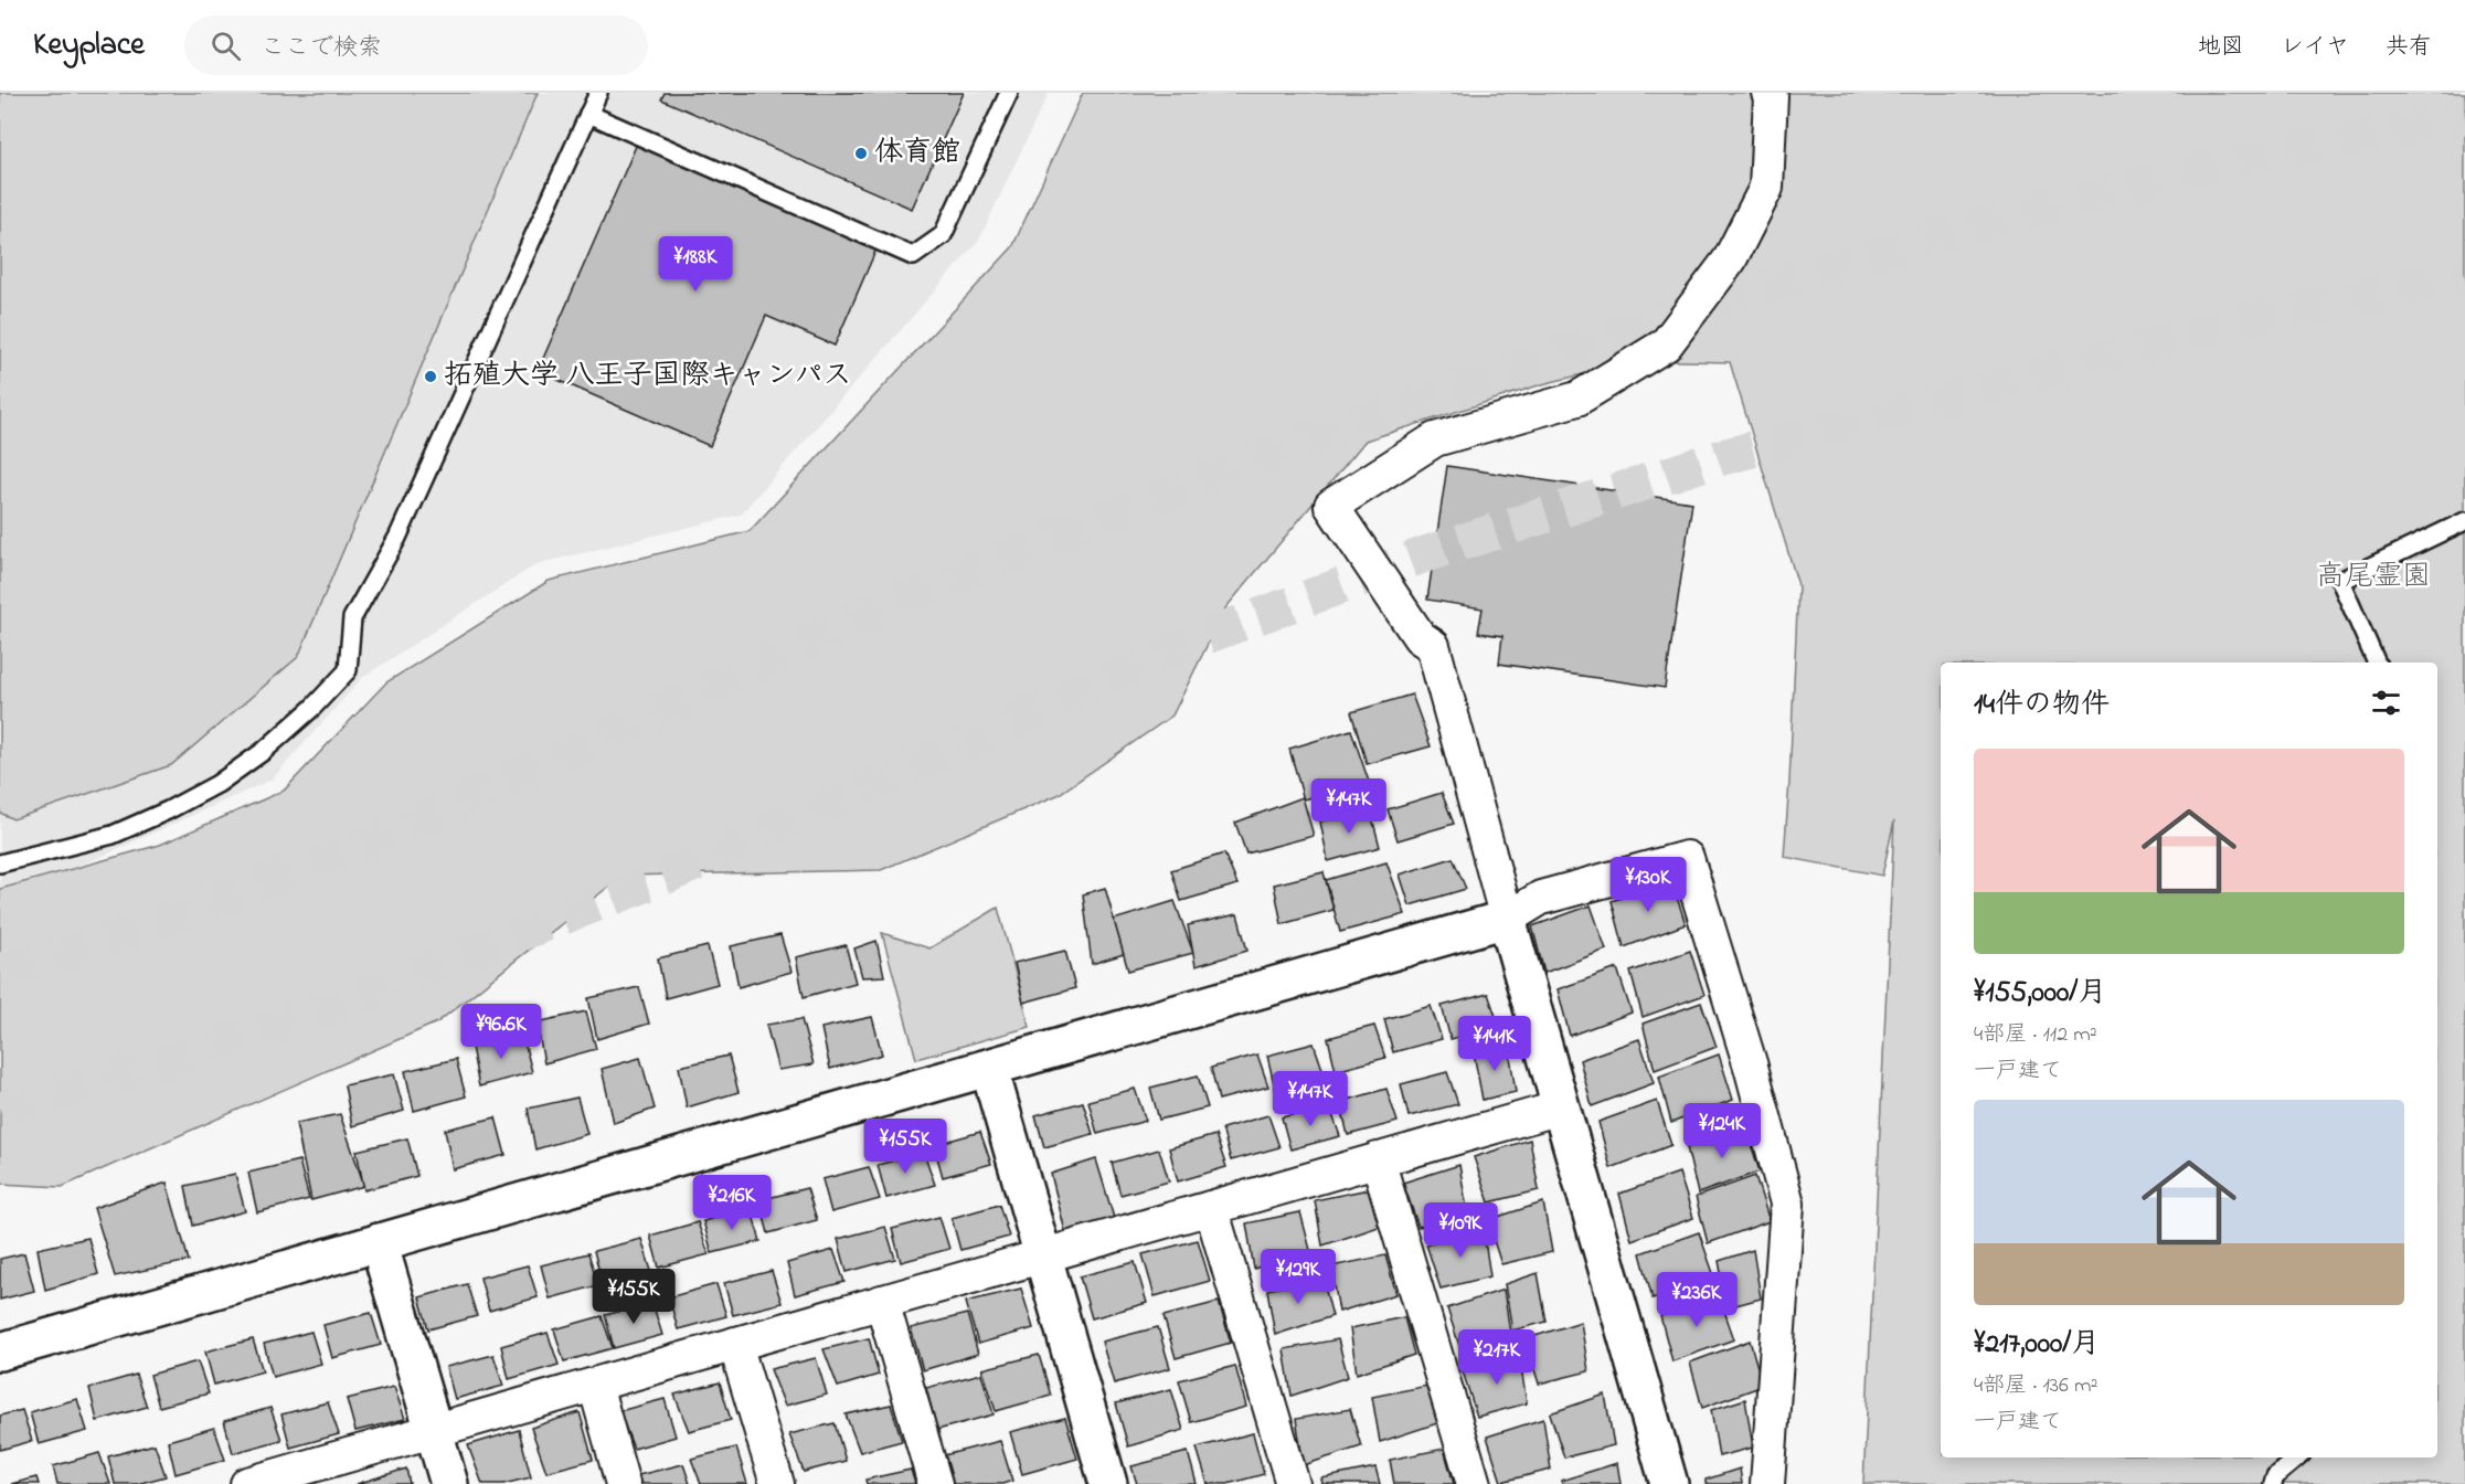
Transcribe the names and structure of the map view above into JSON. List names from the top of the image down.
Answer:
{
  "parks": ["高尾霊園"],
  "places": ["体育館", "拓殖大学 八王子国際キャンパス"],
  "page": {
    "header": "Keyplace",
    "search": "ここで検索",
    "nav": ["地図", "レイヤ", "共有"],
    "price": [
      "¥188K",
      "¥147K",
      "¥130K",
      "¥96.6K",
      "¥141K",
      "¥147K",
      "¥124K",
      "¥155K",
      "¥216K",
      "¥109K",
      "¥129K",
      "¥155K",
      "¥236K",
      "¥217K"
    ],
    "heading": "14件の物件",
    "list": [
      {
        "name": "¥155,000/月",
        "note": "4部屋 · 112 m² · 一戸建て"
      },
      {
        "name": "¥217,000/月",
        "note": "4部屋 · 136 m² · 一戸建て"
      }
    ]
  }
}
